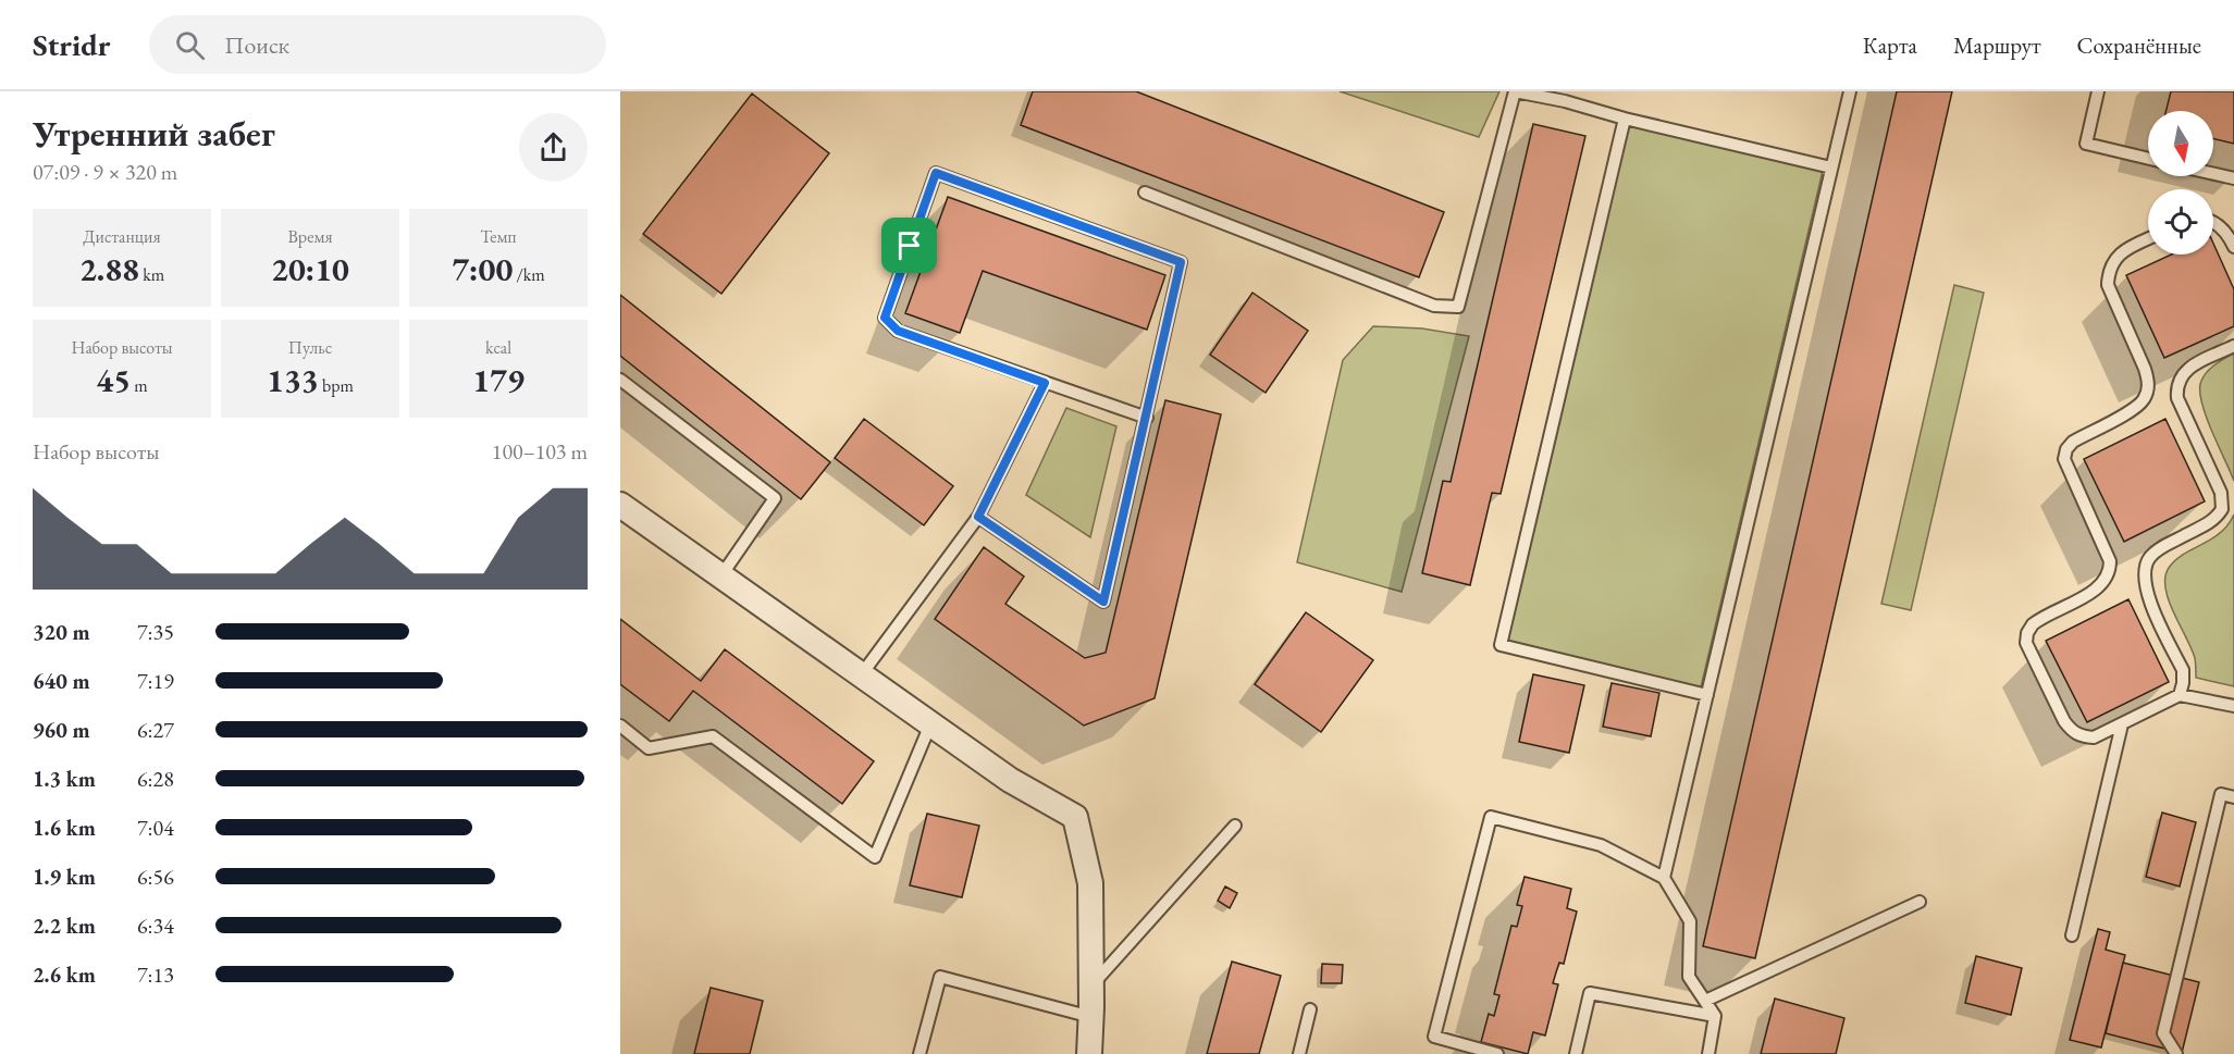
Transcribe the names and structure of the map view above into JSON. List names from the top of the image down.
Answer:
{
  "north": "bottom",
  "page": {
    "header": "Stridr",
    "search": "Поиск",
    "nav": ["Карта", "Маршрут", "Сохранённые"],
    "heading": ["Утренний забег", "07:09 · 9 × 320 m"],
    "stats": [
      ["Дистанция", "2.88 km"],
      ["Время", "20:10"],
      ["Темп", "7:00 /km"],
      ["Набор высоты", "45 m"],
      ["Пульс", "133 bpm"],
      ["kcal", "179"]
    ],
    "chart": ["Набор высоты", "100–103 m"],
    "list": [
      {
        "name": "320 m",
        "note": "7:35"
      },
      {
        "name": "640 m",
        "note": "7:19"
      },
      {
        "name": "960 m",
        "note": "6:27"
      },
      {
        "name": "1.3 km",
        "note": "6:28"
      },
      {
        "name": "1.6 km",
        "note": "7:04"
      },
      {
        "name": "1.9 km",
        "note": "6:56"
      },
      {
        "name": "2.2 km",
        "note": "6:34"
      },
      {
        "name": "2.6 km",
        "note": "7:13"
      }
    ]
  }
}
